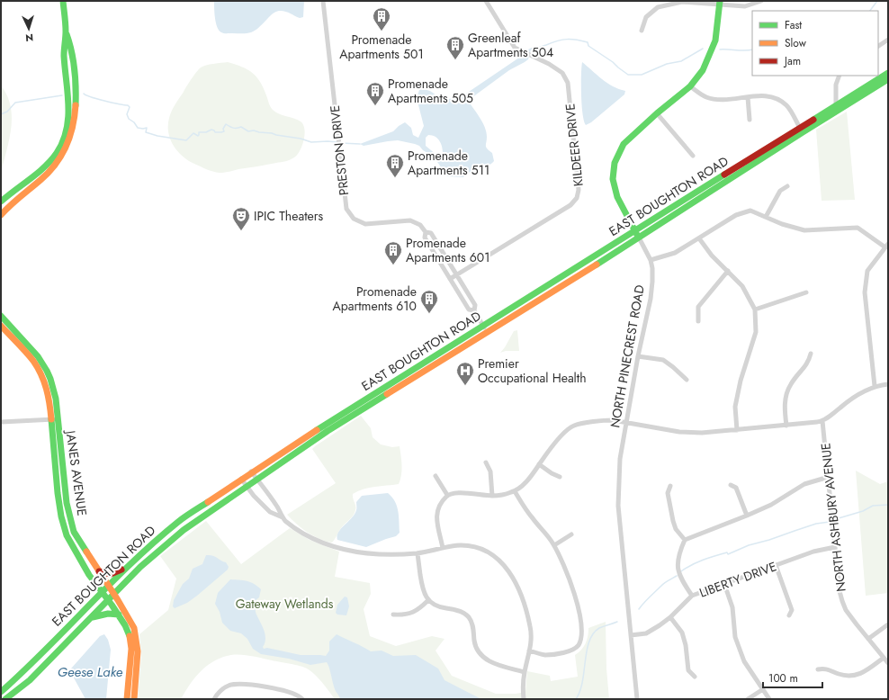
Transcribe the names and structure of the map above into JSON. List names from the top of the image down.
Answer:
{
  "streets": {
    "main road": ["EAST BOUGHTON ROAD", "NORTH PINECREST ROAD", "JANES AVENUE"],
    "street": [
      "KILDEER DRIVE",
      "PRESTON DRIVE",
      "NORTH ASHBURY AVENUE",
      "LIBERTY DRIVE"
    ]
  },
  "crossings": [
    ["KILDEER DRIVE", "PRESTON DRIVE"],
    ["PRESTON DRIVE", "EAST BOUGHTON ROAD"],
    ["EAST BOUGHTON ROAD", "NORTH PINECREST ROAD"],
    ["EAST BOUGHTON ROAD", "JANES AVENUE"],
    ["NORTH PINECREST ROAD", "LIBERTY DRIVE"],
    ["NORTH ASHBURY AVENUE", "LIBERTY DRIVE"]
  ],
  "water": ["Geese Lake"],
  "parks": ["Gateway Wetlands"],
  "places": {
    "building": [
      "Promenade Apartments 501",
      "Greenleaf Apartments 504",
      "Promenade Apartments 505",
      "Promenade Apartments 511",
      "Promenade Apartments 601",
      "Promenade Apartments 610"
    ],
    "theatre": ["IPIC Theaters"],
    "hospital": ["Premier Occupational Health"]
  },
  "legend": ["Fast", "Slow", "Jam"],
  "scale_bar": "100 m",
  "north": "bottom"
}
